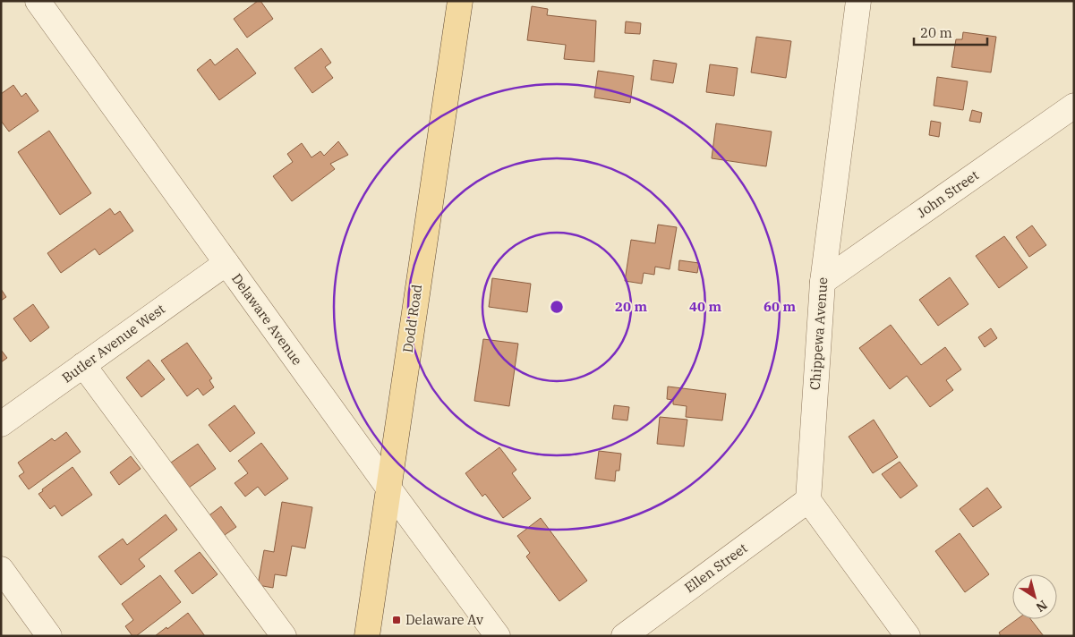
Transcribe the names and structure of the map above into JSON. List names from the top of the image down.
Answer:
{
  "streets": {
    "main road": ["Dodd Road"],
    "street": [
      "John Street",
      "Delaware Avenue",
      "Chippewa Avenue",
      "Butler Avenue West",
      "Ellen Street"
    ]
  },
  "crossings": [
    ["John Street", "Chippewa Avenue"],
    ["Dodd Road", "Delaware Avenue"],
    ["Delaware Avenue", "Butler Avenue West"],
    ["Chippewa Avenue", "Ellen Street"]
  ],
  "places": {
    "transit": ["Delaware Av"]
  },
  "scale_bar": "20 m",
  "north": "bottom right",
  "rings": ["20 m", "40 m", "60 m"]
}
